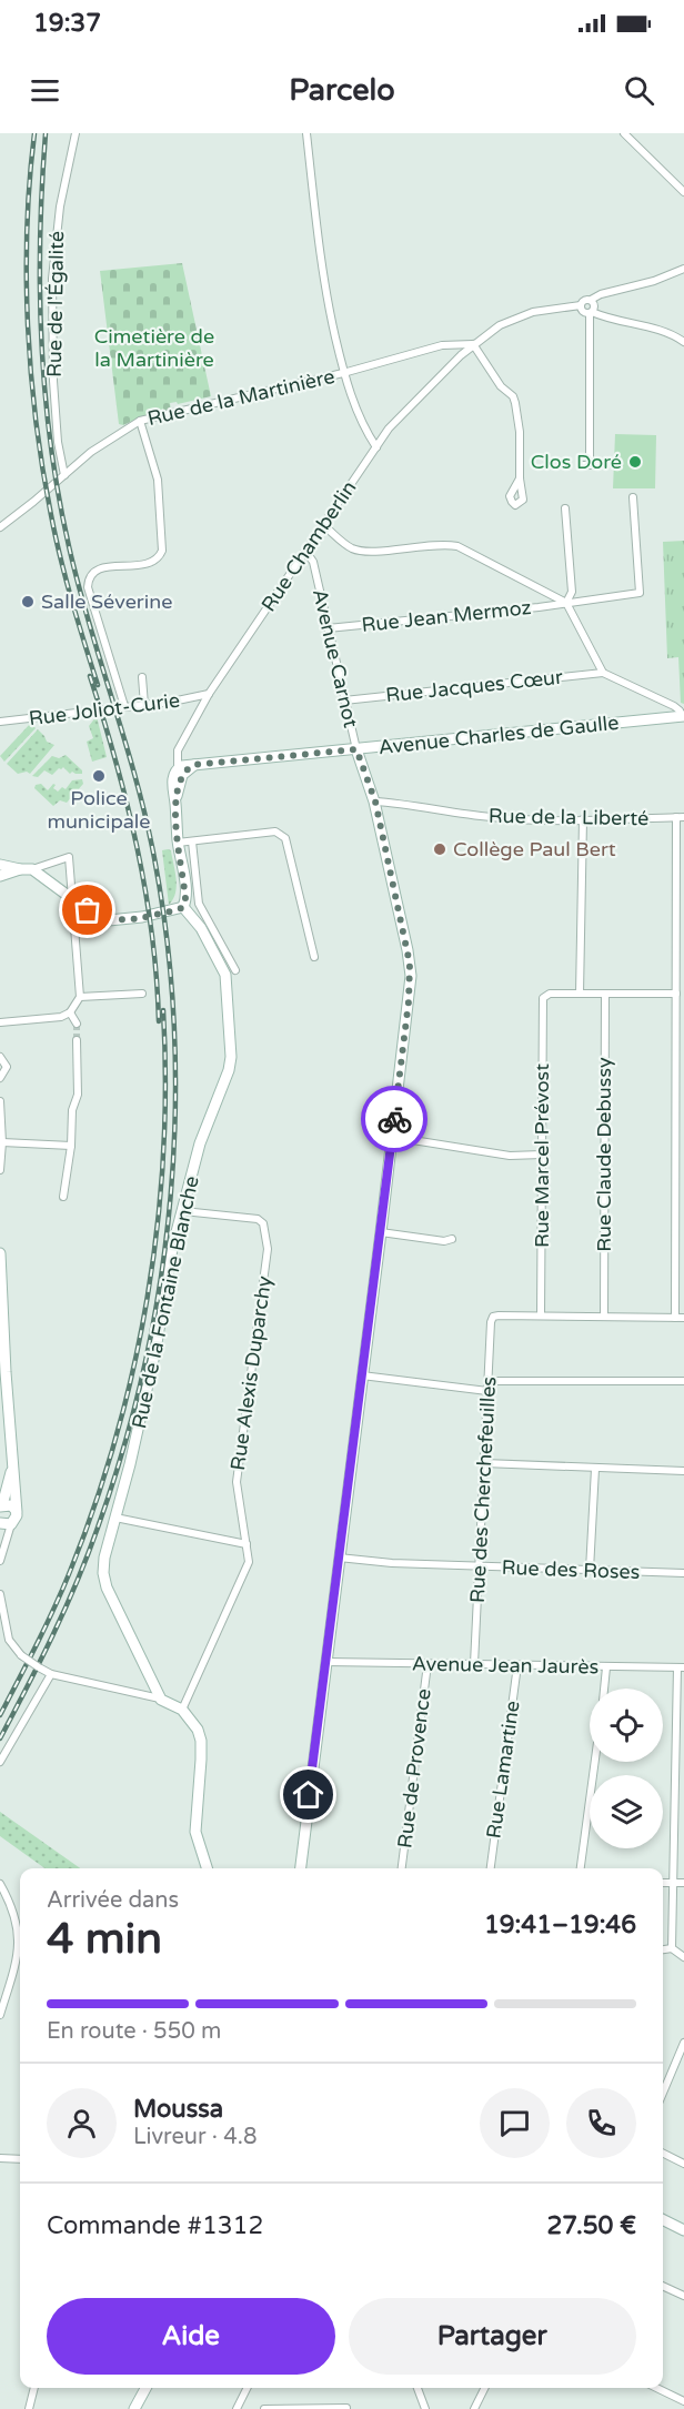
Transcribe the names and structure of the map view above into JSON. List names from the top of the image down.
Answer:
{
  "streets": {
    "street": [
      "Rue de l'Égalité",
      "Rue de la Martinière",
      "Rue Chamberlin",
      "Rue Jean Mermoz",
      "Avenue Carnot",
      "Rue Jacques Cœur",
      "Rue Joliot-Curie",
      "Avenue Charles de Gaulle",
      "Rue de la Liberté",
      "Rue Claude Debussy",
      "Rue Marcel Prévost",
      "Rue de la Fontaine Blanche",
      "Rue Alexis Duparchy",
      "Rue des Cherchefeuilles",
      "Rue des Roses",
      "Avenue Jean Jaurès",
      "Rue de Provence",
      "Rue Lamartine"
    ]
  },
  "crossings": [
    ["Rue de l'Égalité", "Rue de la Martinière"],
    ["Rue de la Martinière", "Rue Chamberlin"],
    ["Rue Chamberlin", "Avenue Carnot"],
    ["Rue Chamberlin", "Rue Joliot-Curie"],
    ["Rue Chamberlin", "Avenue Charles de Gaulle"],
    ["Rue Jean Mermoz", "Avenue Carnot"],
    ["Avenue Carnot", "Rue Jacques Cœur"],
    ["Avenue Carnot", "Avenue Charles de Gaulle"],
    ["Avenue Carnot", "Rue de la Liberté"],
    ["Avenue Carnot", "Rue des Roses"],
    ["Avenue Carnot", "Avenue Jean Jaurès"],
    ["Rue Marcel Prévost", "Rue des Cherchefeuilles"],
    ["Rue de la Fontaine Blanche", "Rue Alexis Duparchy"],
    ["Rue des Cherchefeuilles", "Rue des Roses"],
    ["Rue des Cherchefeuilles", "Avenue Jean Jaurès"],
    ["Avenue Jean Jaurès", "Rue de Provence"],
    ["Avenue Jean Jaurès", "Rue Lamartine"]
  ],
  "parks": ["Cimetière de la Martinière"],
  "places": [
    "Clos Doré",
    "Salle Séverine",
    "Police municipale",
    "Collège Paul Bert"
  ],
  "page": {
    "status": "19:37",
    "header": "Parcelo",
    "heading": ["4 min", "Arrivée dans", "19:41–19:46"],
    "panel": [
      "Moussa",
      "Livreur · 4.8",
      "Commande #1312",
      "27.50 €"
    ],
    "bar": "En route · 550 m",
    "buttons": ["Aide", "Partager"]
  }
}
